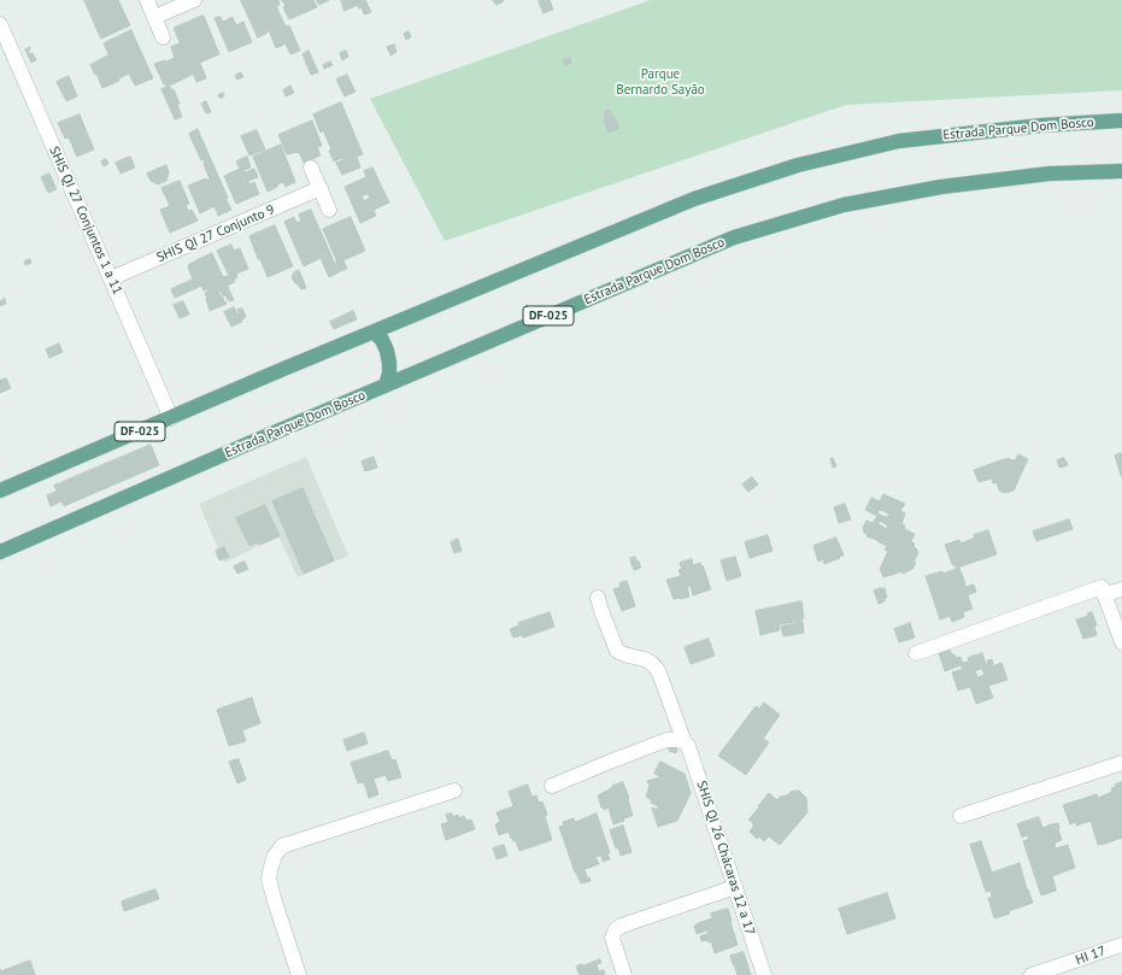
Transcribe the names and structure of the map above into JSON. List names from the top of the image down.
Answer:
{
  "streets": {
    "main road": ["Estrada Parque Dom Bosco", "DF-025"],
    "street": [
      "SHIS QI 27 Conjuntos 1 a 11",
      "SHIS QI 27 Conjunto 9",
      "SHIS QI 26 Chácaras 12 a 17",
      "HI 17"
    ]
  },
  "crossings": [
    ["Estrada Parque Dom Bosco", "SHIS QI 27 Conjuntos 1 a 11"],
    ["SHIS QI 27 Conjuntos 1 a 11", "SHIS QI 27 Conjunto 9"]
  ],
  "parks": ["Parque Bernardo Sayão"]
}
